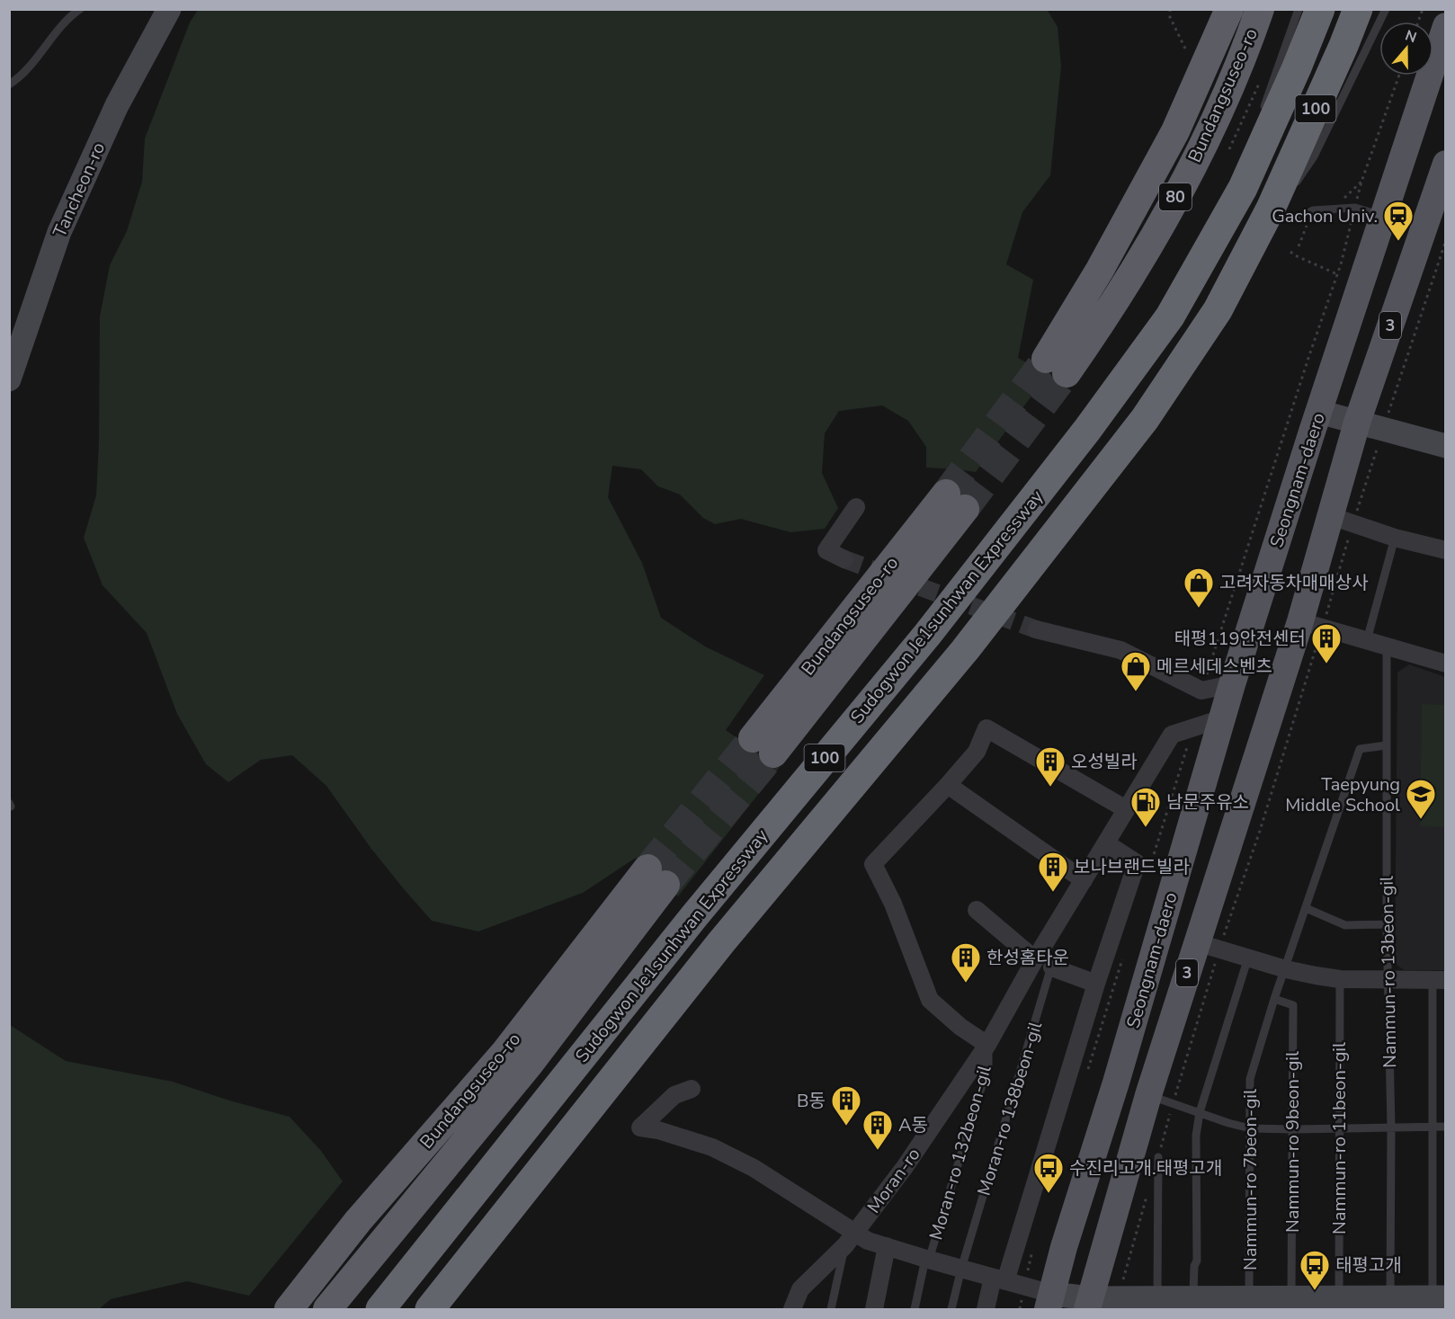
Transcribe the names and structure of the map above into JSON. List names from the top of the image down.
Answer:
{
  "streets": {
    "highway": [
      "Bundangsuseo-ro",
      "100",
      "80",
      "Sudogwon Je1sunhwan Expressway"
    ],
    "main road": ["Tancheon-ro", "3", "Seongnam-daero"],
    "street": ["Moran-ro"],
    "lane": [
      "Nammun-ro 13beon-gil",
      "Moran-ro 138beon-gil",
      "Nammun-ro 11beon-gil",
      "Nammun-ro 9beon-gil",
      "Moran-ro 132beon-gil",
      "Nammun-ro 7beon-gil"
    ]
  },
  "crossings": [
    ["Seongnam-daero", "Moran-ro"],
    ["Nammun-ro 13beon-gil", "Nammun-ro 7beon-gil"],
    ["Nammun-ro 9beon-gil", "Nammun-ro 7beon-gil"],
    ["Moran-ro 132beon-gil", "Moran-ro"]
  ],
  "places": {
    "station": ["Gachon Univ."],
    "shop": ["고려자동차매매상사", "메르세데스벤츠"],
    "building": [
      "태평119안전센터",
      "오성빌라",
      "보나브랜드빌라",
      "한성홈타운",
      "B동",
      "A동"
    ],
    "school or university": ["Taepyung Middle School"],
    "fuel station": ["남문주유소"],
    "bus stop": ["수진리고개.태평고개", "태평고개"]
  },
  "north": "top"
}
